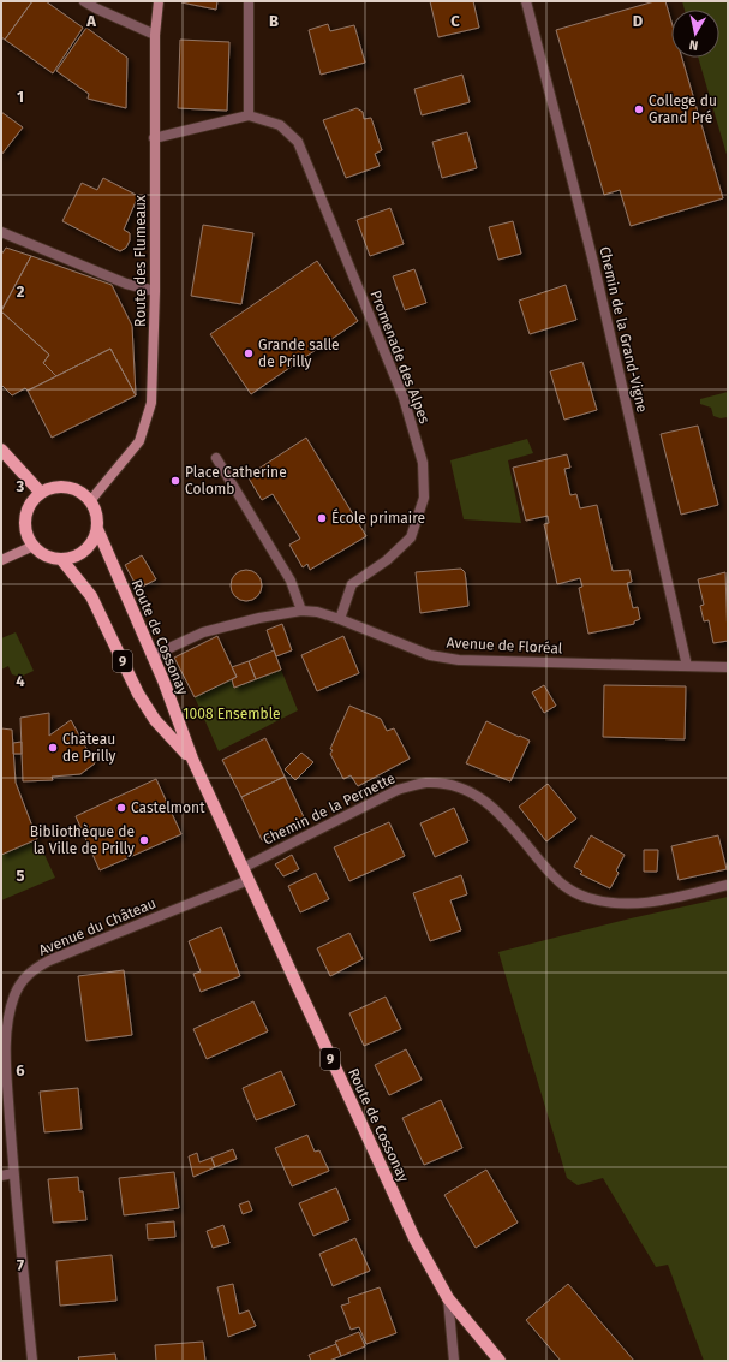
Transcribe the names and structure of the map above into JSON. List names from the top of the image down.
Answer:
{
  "streets": {
    "main road": ["Route de Cossonay", "9"],
    "street": [
      "Route des Flumeaux",
      "Chemin de la Grand-Vigne",
      "Promenade des Alpes",
      "Avenue de Floréal",
      "Chemin de la Pernette",
      "Avenue du Château"
    ]
  },
  "crossings": [
    ["Route des Flumeaux", "Route de Cossonay"],
    ["Chemin de la Grand-Vigne", "Avenue de Floréal"],
    ["Promenade des Alpes", "Avenue de Floréal"],
    ["Route de Cossonay", "Avenue de Floréal"],
    ["Route de Cossonay", "Chemin de la Pernette"],
    ["Route de Cossonay", "Avenue du Château"]
  ],
  "parks": ["1008 Ensemble"],
  "places": [
    "College du Grand Pré",
    "Grande salle de Prilly",
    "Place Catherine Colomb",
    "École primaire",
    "Château de Prilly",
    "Castelmont",
    "Bibliothèque de la Ville de Prilly"
  ],
  "north": "bottom",
  "grid": {
    "columns": [
      "A",
      "B",
      "C",
      "D"
    ],
    "rows": [
      "1",
      "2",
      "3",
      "4",
      "5",
      "6",
      "7"
    ]
  }
}
